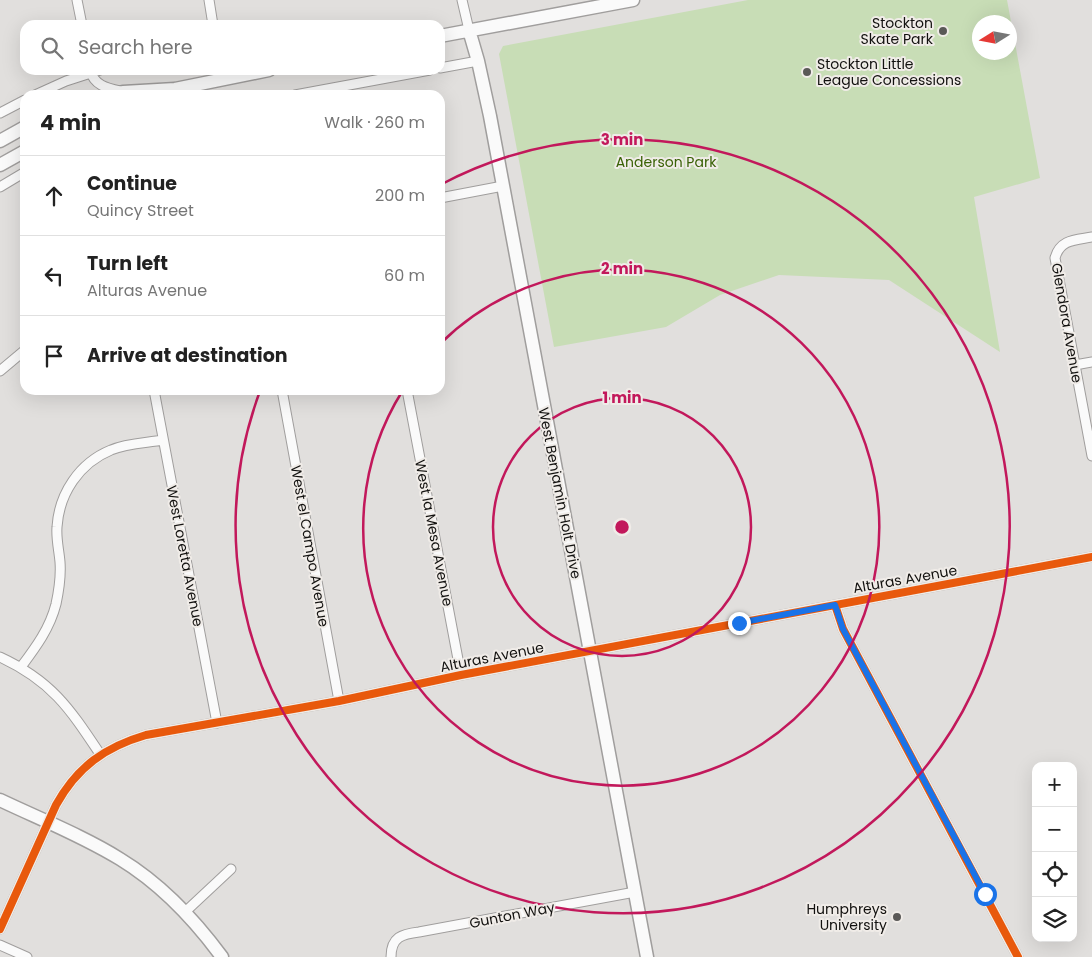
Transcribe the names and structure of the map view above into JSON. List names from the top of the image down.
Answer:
{
  "streets": {
    "main road": ["West Benjamin Holt Drive"],
    "street": [
      "Glendora Avenue",
      "West la Mesa Avenue",
      "West el Campo Avenue",
      "West Loretta Avenue",
      "Alturas Avenue",
      "Gunton Way"
    ]
  },
  "crossings": [
    ["West Benjamin Holt Drive", "Alturas Avenue"],
    ["West Benjamin Holt Drive", "Gunton Way"],
    ["West la Mesa Avenue", "Alturas Avenue"],
    ["West el Campo Avenue", "Alturas Avenue"],
    ["West Loretta Avenue", "Alturas Avenue"]
  ],
  "parks": ["Anderson Park"],
  "places": ["Stockton Skate Park", "Stockton Little League Concessions", "Humphreys University"],
  "north": "left",
  "page": {
    "search": "Search here",
    "heading": ["4 min", "Walk · 260 m"],
    "list": [
      ["Continue", "Quincy Street", "200 m"],
      ["Turn left", "Alturas Avenue", "60 m"],
      "Arrive at destination"
    ],
    "map_buttons": ["+", "−"]
  },
  "rings": ["3 min", "2 min", "1 min"]
}
